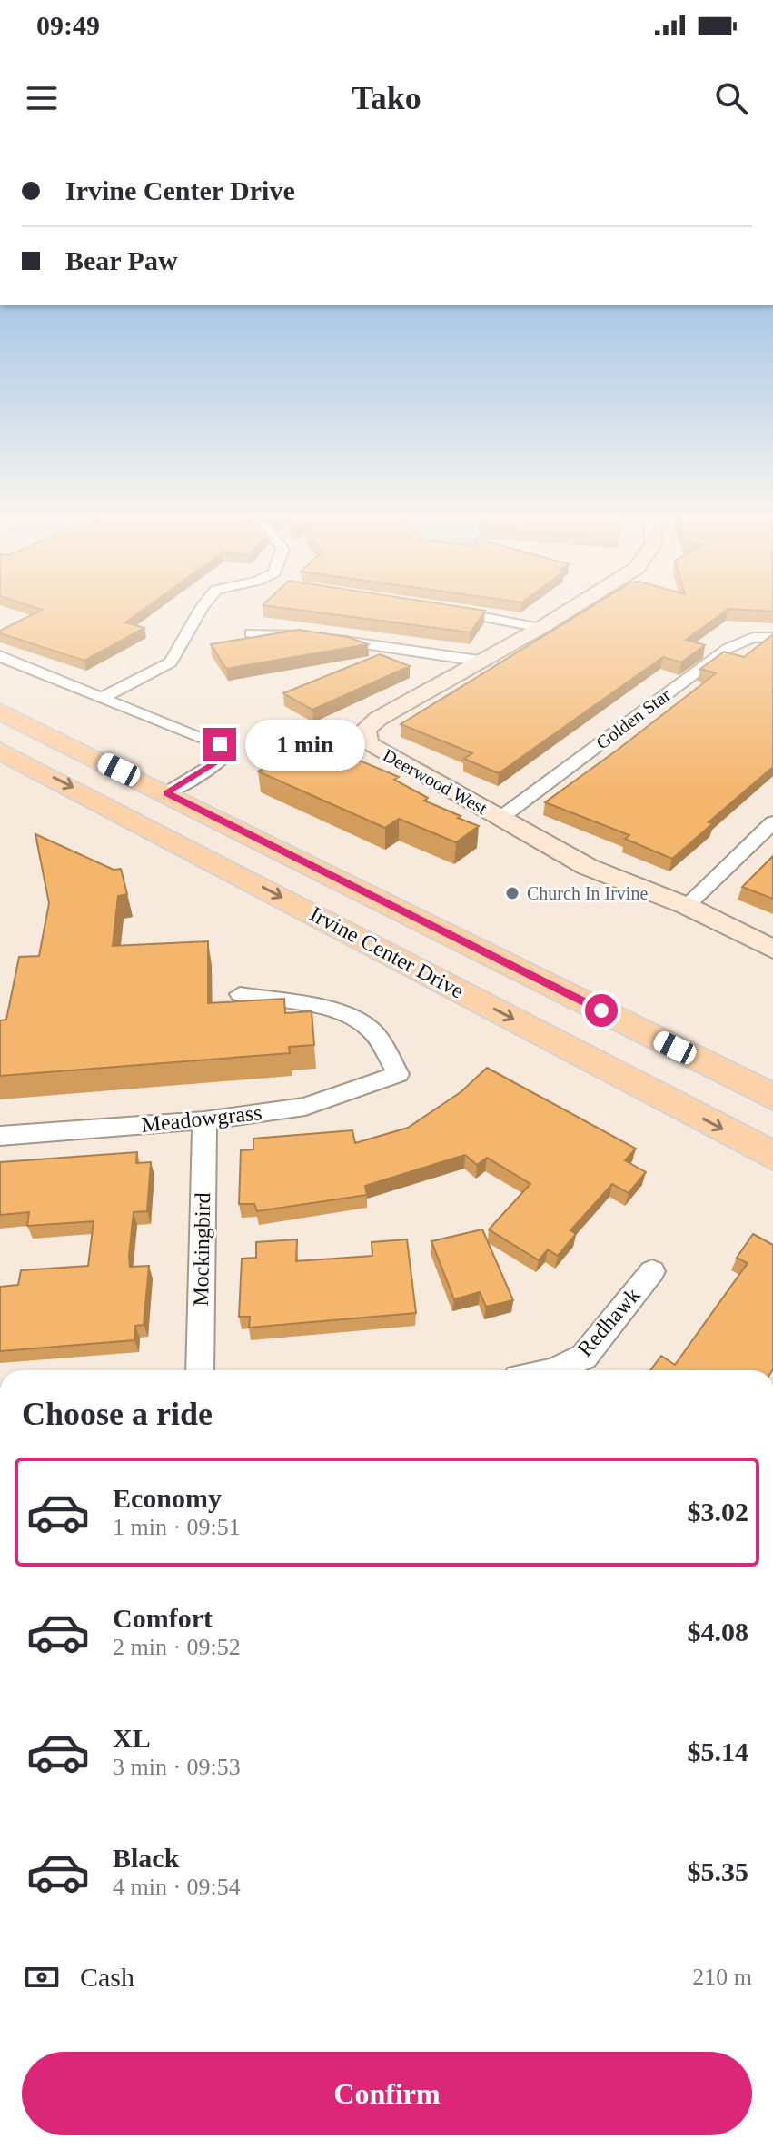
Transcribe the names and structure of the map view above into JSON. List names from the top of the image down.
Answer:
{
  "streets": {
    "main road": ["Irvine Center Drive"],
    "street": [
      "Golden Star",
      "Deerwood West",
      "Meadowgrass",
      "Mockingbird",
      "Redhawk"
    ]
  },
  "crossings": [
    ["Golden Star", "Deerwood West"],
    ["Meadowgrass", "Mockingbird"]
  ],
  "places": ["Church In Irvine"],
  "page": {
    "status": "09:49",
    "header": "Tako",
    "banner": ["Irvine Center Drive", "Bear Paw"],
    "bubble": "1 min",
    "heading": "Choose a ride",
    "list": [
      {
        "name": "Economy",
        "note": "1 min · 09:51",
        "value": "$3.02"
      },
      {
        "name": "Comfort",
        "note": "2 min · 09:52",
        "value": "$4.08"
      },
      {
        "name": "XL",
        "note": "3 min · 09:53",
        "value": "$5.14"
      },
      {
        "name": "Black",
        "note": "4 min · 09:54",
        "value": "$5.35"
      }
    ],
    "pay": ["Cash", "210 m"],
    "buttons": "Confirm"
  }
}
